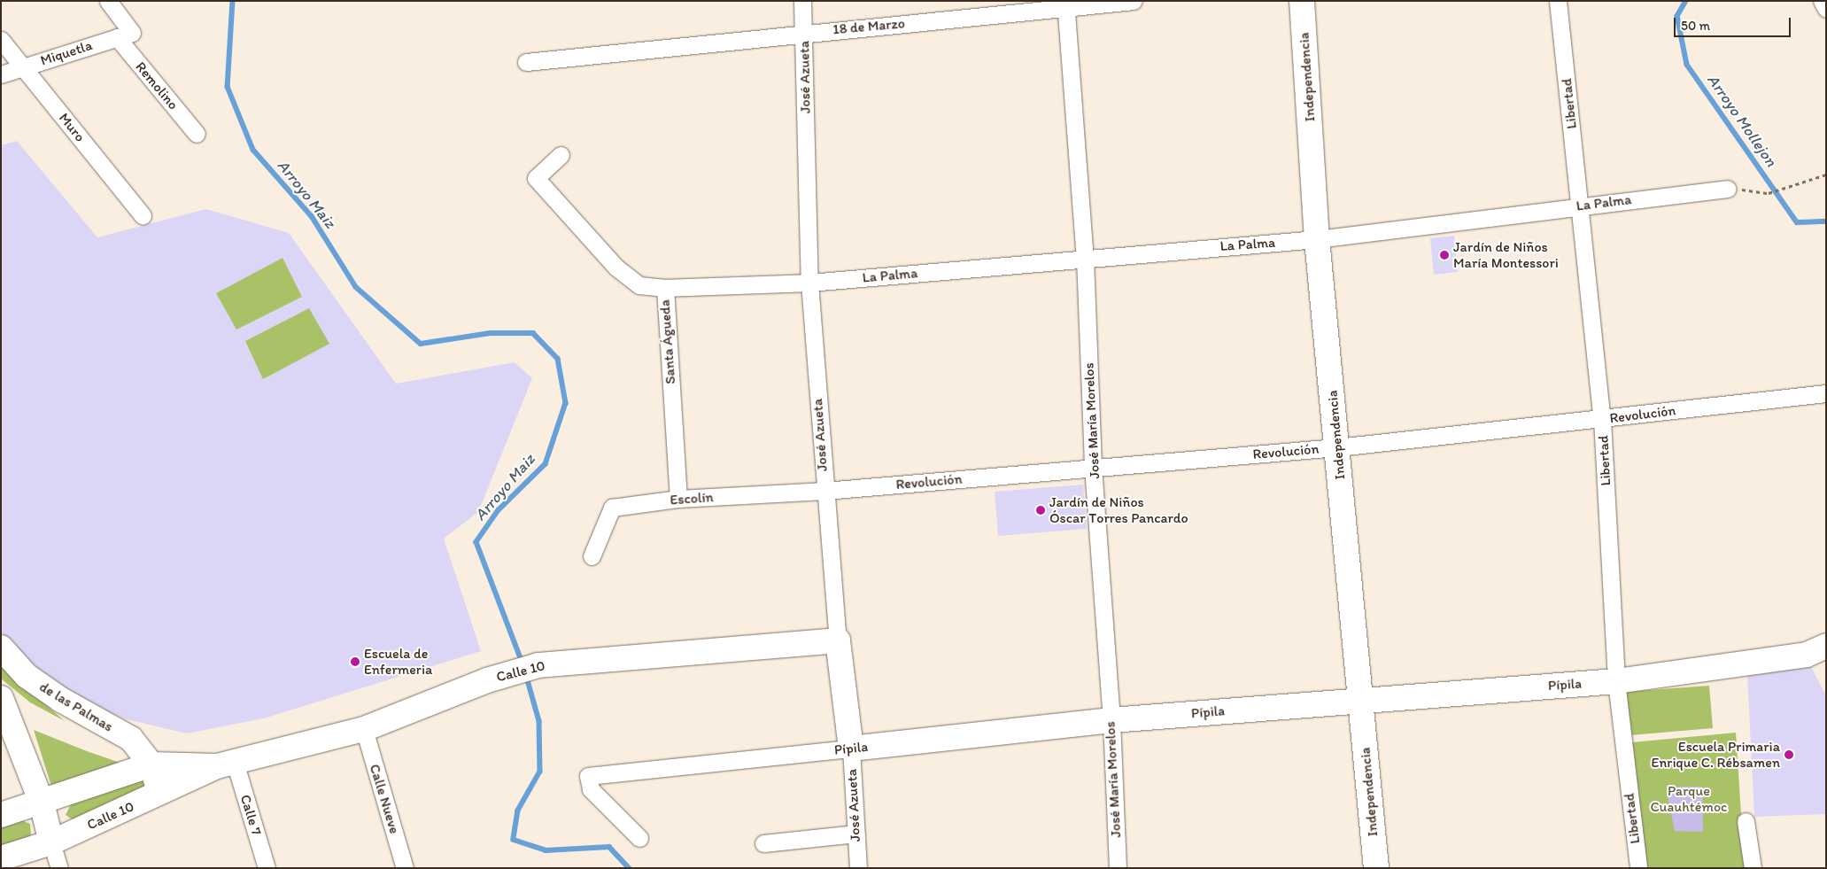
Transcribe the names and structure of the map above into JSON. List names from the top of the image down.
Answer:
{
  "streets": {
    "main road": [
      "José Azueta",
      "Independencia",
      "Calle 10",
      "Pípila",
      "de las Palmas"
    ],
    "street": [
      "18 de Marzo",
      "Miquetla",
      "Remolino",
      "Libertad",
      "Muro",
      "La Palma",
      "Santa Águeda",
      "Revolución",
      "José María Morelos",
      "Escolín",
      "Calle Nueve",
      "Calle 7"
    ]
  },
  "crossings": [
    ["18 de Marzo", "José Azueta"],
    ["18 de Marzo", "José María Morelos"],
    ["Miquetla", "Remolino"],
    ["Miquetla", "Muro"],
    ["José Azueta", "La Palma"],
    ["José Azueta", "Revolución"],
    ["José Azueta", "Escolín"],
    ["José Azueta", "Calle 10"],
    ["José Azueta", "Pípila"],
    ["Independencia", "La Palma"],
    ["Independencia", "Revolución"],
    ["Independencia", "Pípila"],
    ["Libertad", "La Palma"],
    ["Libertad", "Revolución"],
    ["Libertad", "Pípila"],
    ["La Palma", "Santa Águeda"],
    ["La Palma", "José María Morelos"],
    ["Santa Águeda", "Escolín"],
    ["Revolución", "José María Morelos"],
    ["Revolución", "Escolín"],
    ["José María Morelos", "Pípila"],
    ["Calle 10", "de las Palmas"],
    ["Calle 10", "Calle Nueve"],
    ["Calle 10", "Calle 7"]
  ],
  "water": ["Arroyo Mollejon", "Arroyo Maiz"],
  "parks": ["Parque Cuauhtémoc"],
  "places": [
    "Jardín de Niños María Montessori",
    "Jardín de Niños Óscar Torres Pancardo",
    "Escuela de Enfermeria",
    "Escuela Primaria Enrique C. Rébsamen"
  ],
  "scale_bar": "50 m"
}
